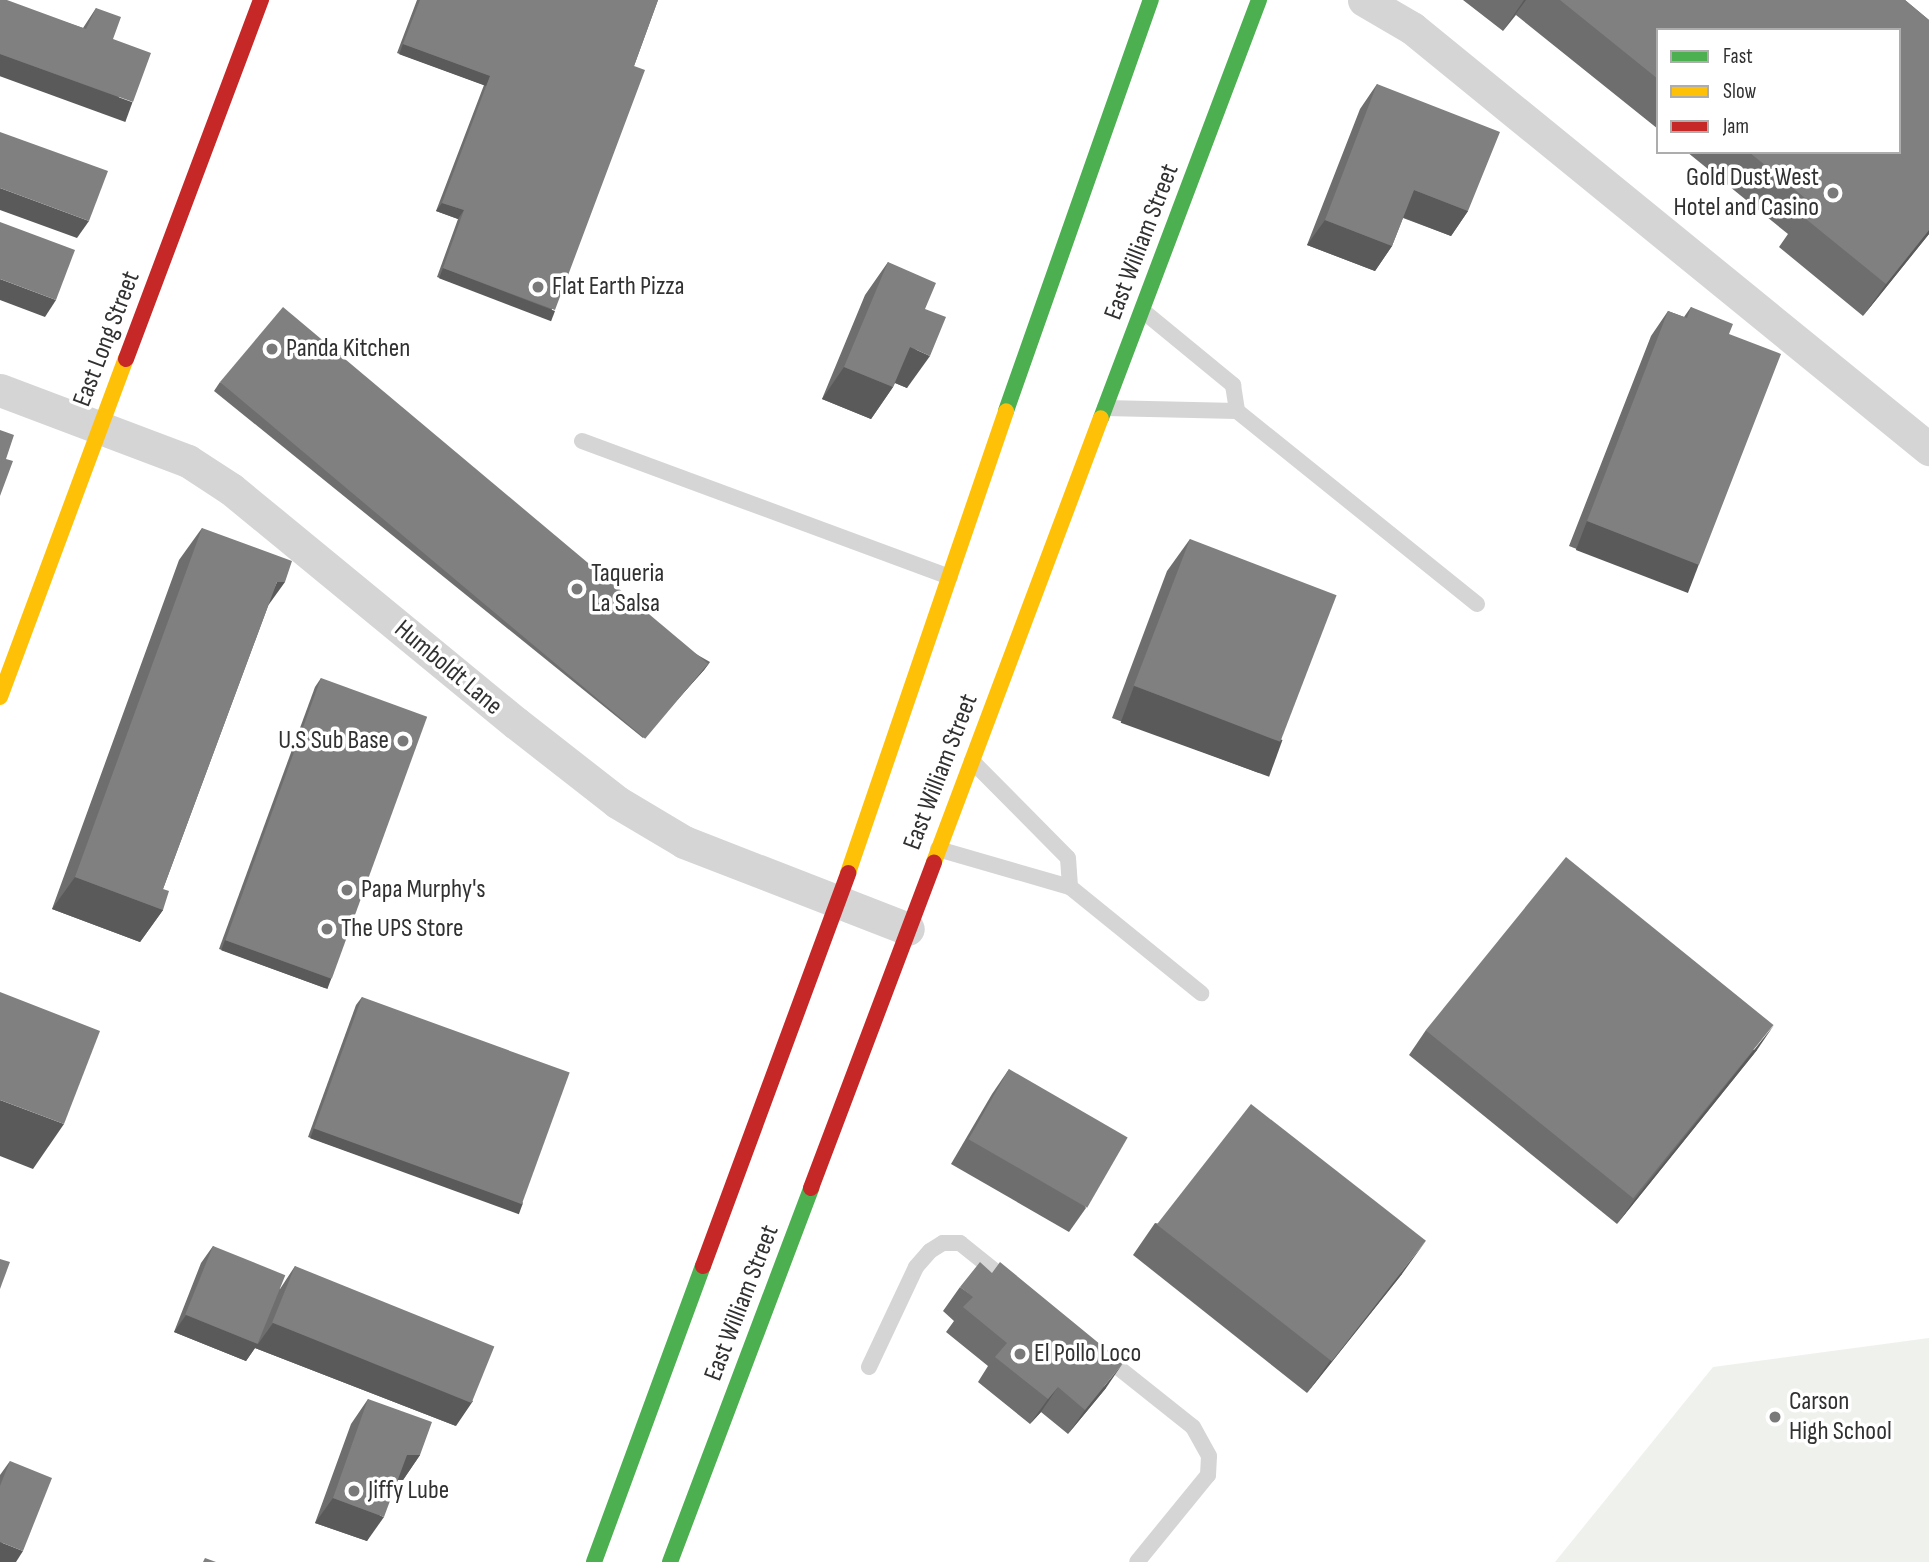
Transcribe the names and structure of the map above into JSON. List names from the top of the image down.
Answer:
{
  "streets": {
    "main road": ["East William Street", "East Long Street"],
    "street": ["Humboldt Lane"]
  },
  "crossings": [
    ["East William Street", "Humboldt Lane"],
    ["East Long Street", "Humboldt Lane"]
  ],
  "places": [
    "Gold Dust West Hotel and Casino",
    "Flat Earth Pizza",
    "Panda Kitchen",
    "Taqueria La Salsa",
    "U.S Sub Base",
    "Papa Murphy's",
    "The UPS Store",
    "El Pollo Loco",
    "Carson High School",
    "Jiffy Lube"
  ],
  "legend": ["Fast", "Slow", "Jam"]
}
